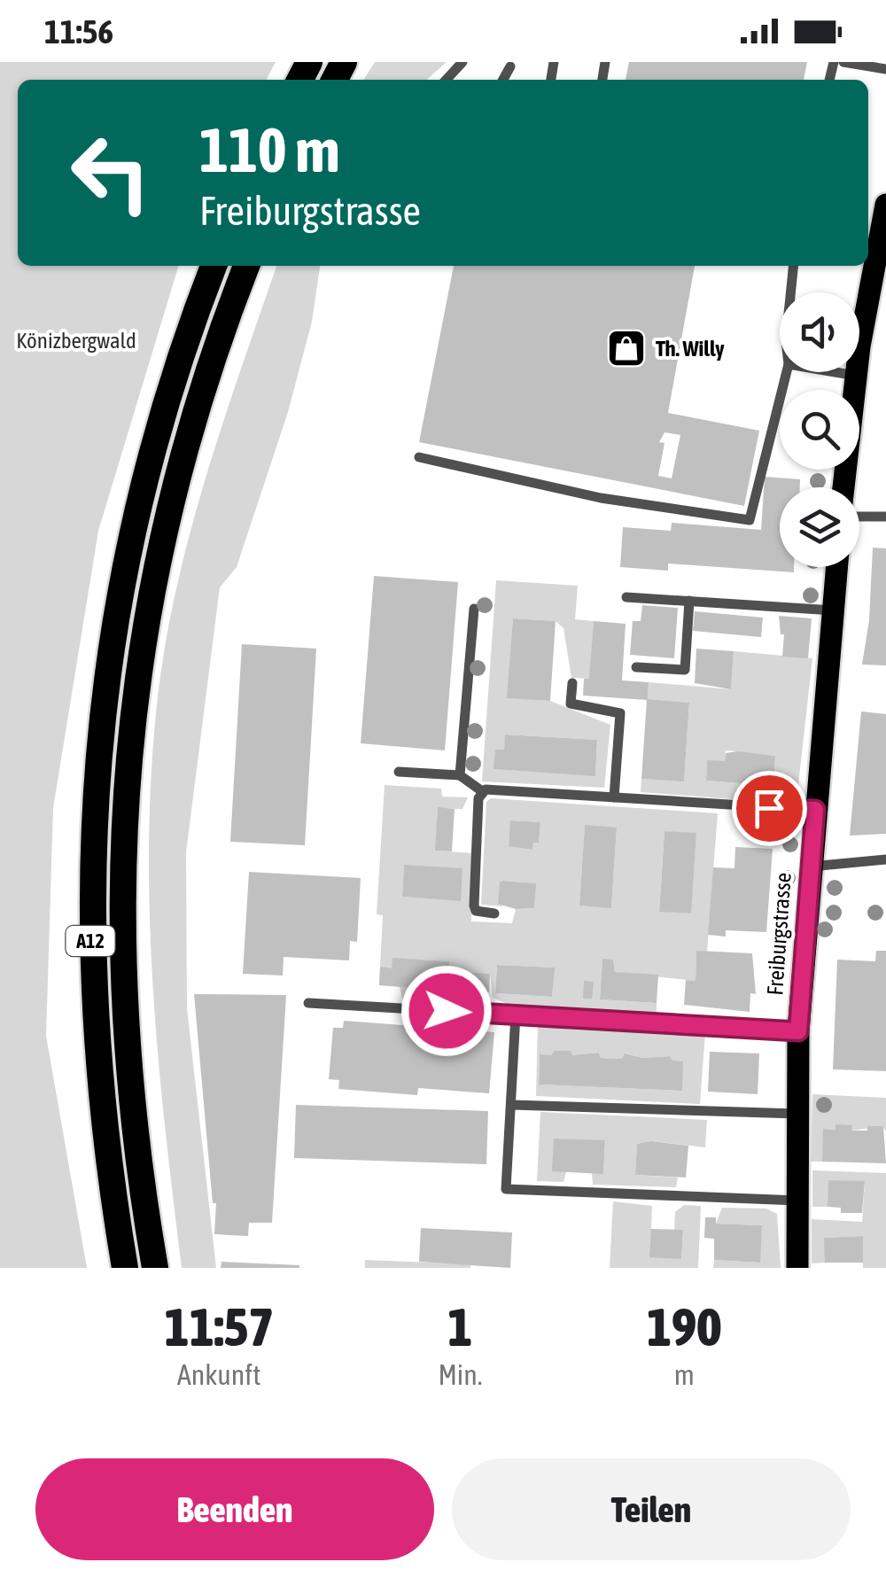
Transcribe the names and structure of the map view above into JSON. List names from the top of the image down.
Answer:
{
  "streets": {
    "highway": ["A12"],
    "main road": ["Freiburgstrasse"]
  },
  "parks": ["Könizbergwald"],
  "places": {
    "shop": ["Th. Willy"]
  },
  "page": {
    "status": "11:56",
    "turn": ["110 m", "Freiburgstrasse"],
    "eta": [
      "11:57",
      "Ankunft",
      "1",
      "Min.",
      "190",
      "m"
    ],
    "buttons": ["Beenden", "Teilen"]
  }
}
